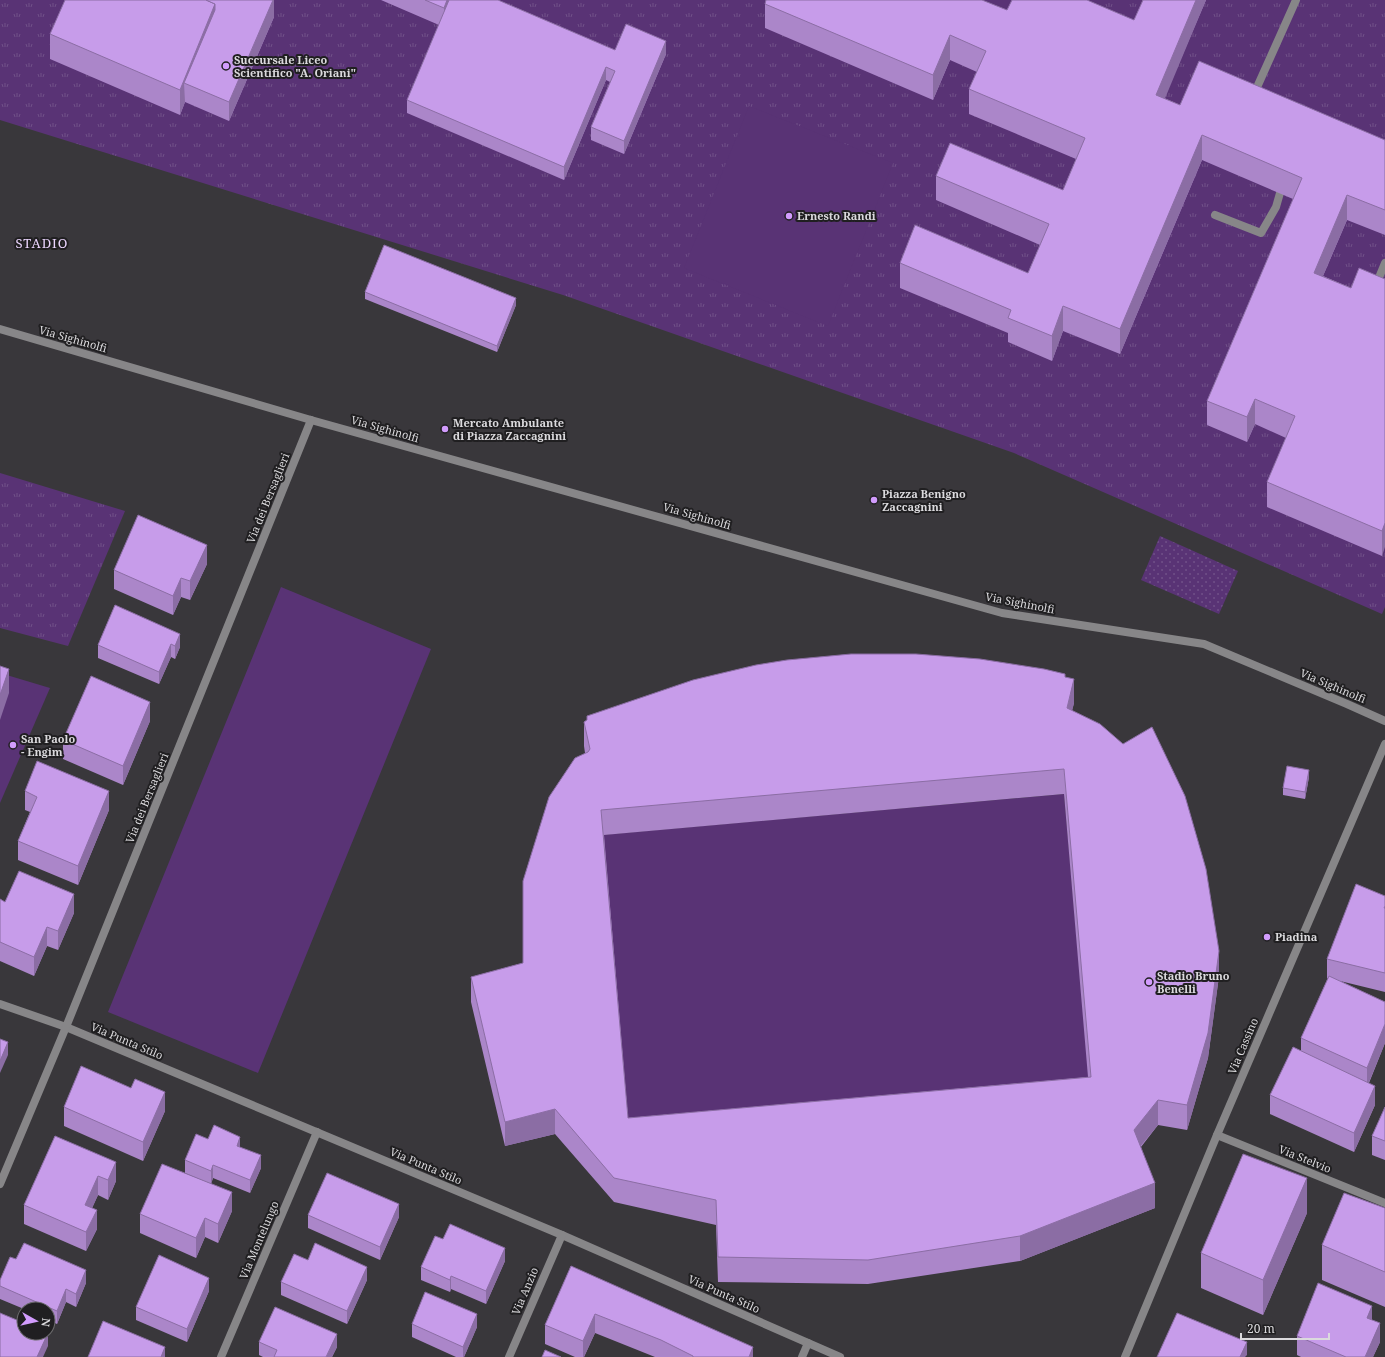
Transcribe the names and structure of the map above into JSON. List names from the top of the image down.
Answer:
{
  "streets": {
    "street": [
      "Via Sighinolfi",
      "Via dei Bersaglieri",
      "Via Punta Stilo",
      "Via Cassino",
      "Via Stelvio",
      "Via Montelungo",
      "Via Anzio"
    ]
  },
  "crossings": [
    ["Via Sighinolfi", "Via dei Bersaglieri"],
    ["Via dei Bersaglieri", "Via Punta Stilo"],
    ["Via Punta Stilo", "Via Montelungo"],
    ["Via Punta Stilo", "Via Anzio"],
    ["Via Cassino", "Via Stelvio"]
  ],
  "districts": ["STADIO"],
  "places": [
    "Succursale Liceo Scientifico \"A. Oriani\"",
    "Ernesto Randi",
    "Mercato Ambulante di Piazza Zaccagnini",
    "Piazza Benigno Zaccagnini",
    "San Paolo - Engim",
    "Piadina",
    "Stadio Bruno Benelli"
  ],
  "scale_bar": "20 m",
  "north": "right"
}
